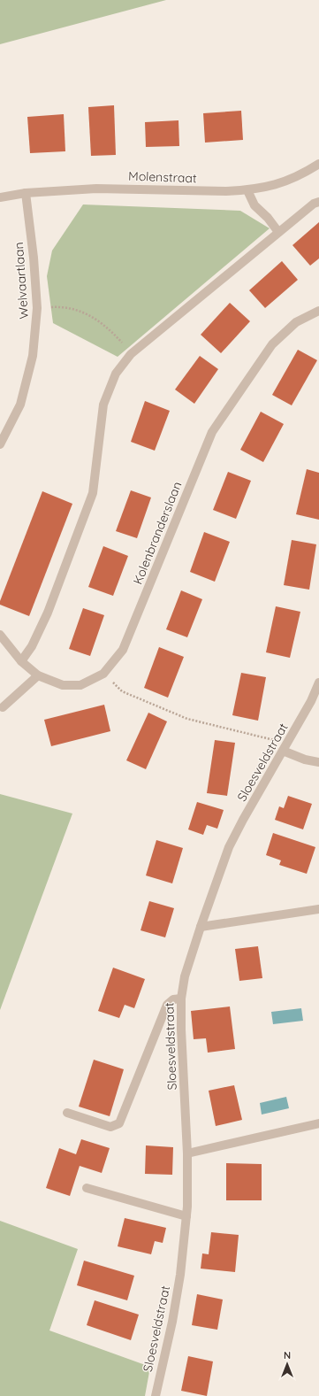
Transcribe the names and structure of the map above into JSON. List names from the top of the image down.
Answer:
{
  "streets": {
    "street": [
      "Molenstraat",
      "Welvaartlaan",
      "Kolenbranderslaan",
      "Sloesveldstraat"
    ]
  },
  "crossings": [
    ["Molenstraat", "Welvaartlaan"]
  ],
  "north": "top"
}
